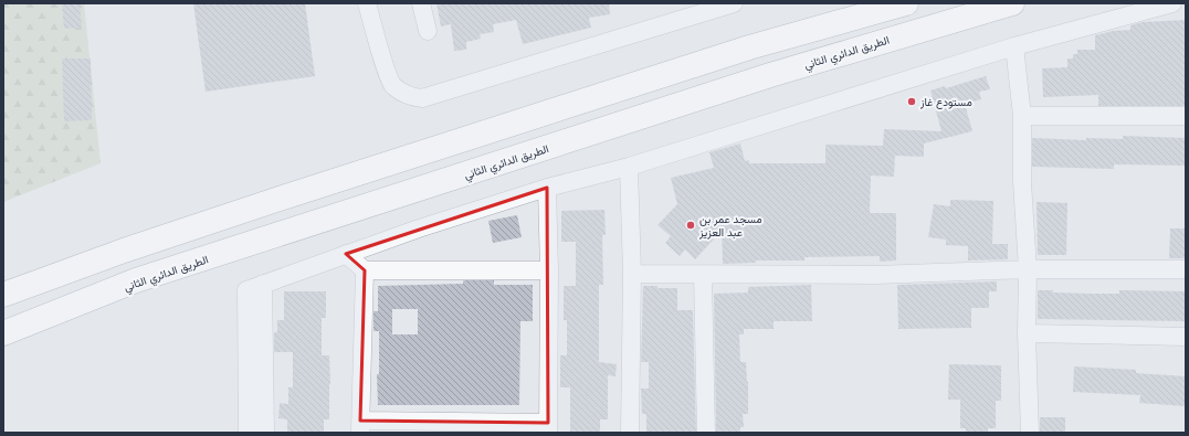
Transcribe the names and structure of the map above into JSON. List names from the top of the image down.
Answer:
{
  "streets": {
    "highway": ["الطريق الدائري الثاني"]
  },
  "places": ["مستودع غاز", "مسجد عمر بن عبد العزيز"]
}
